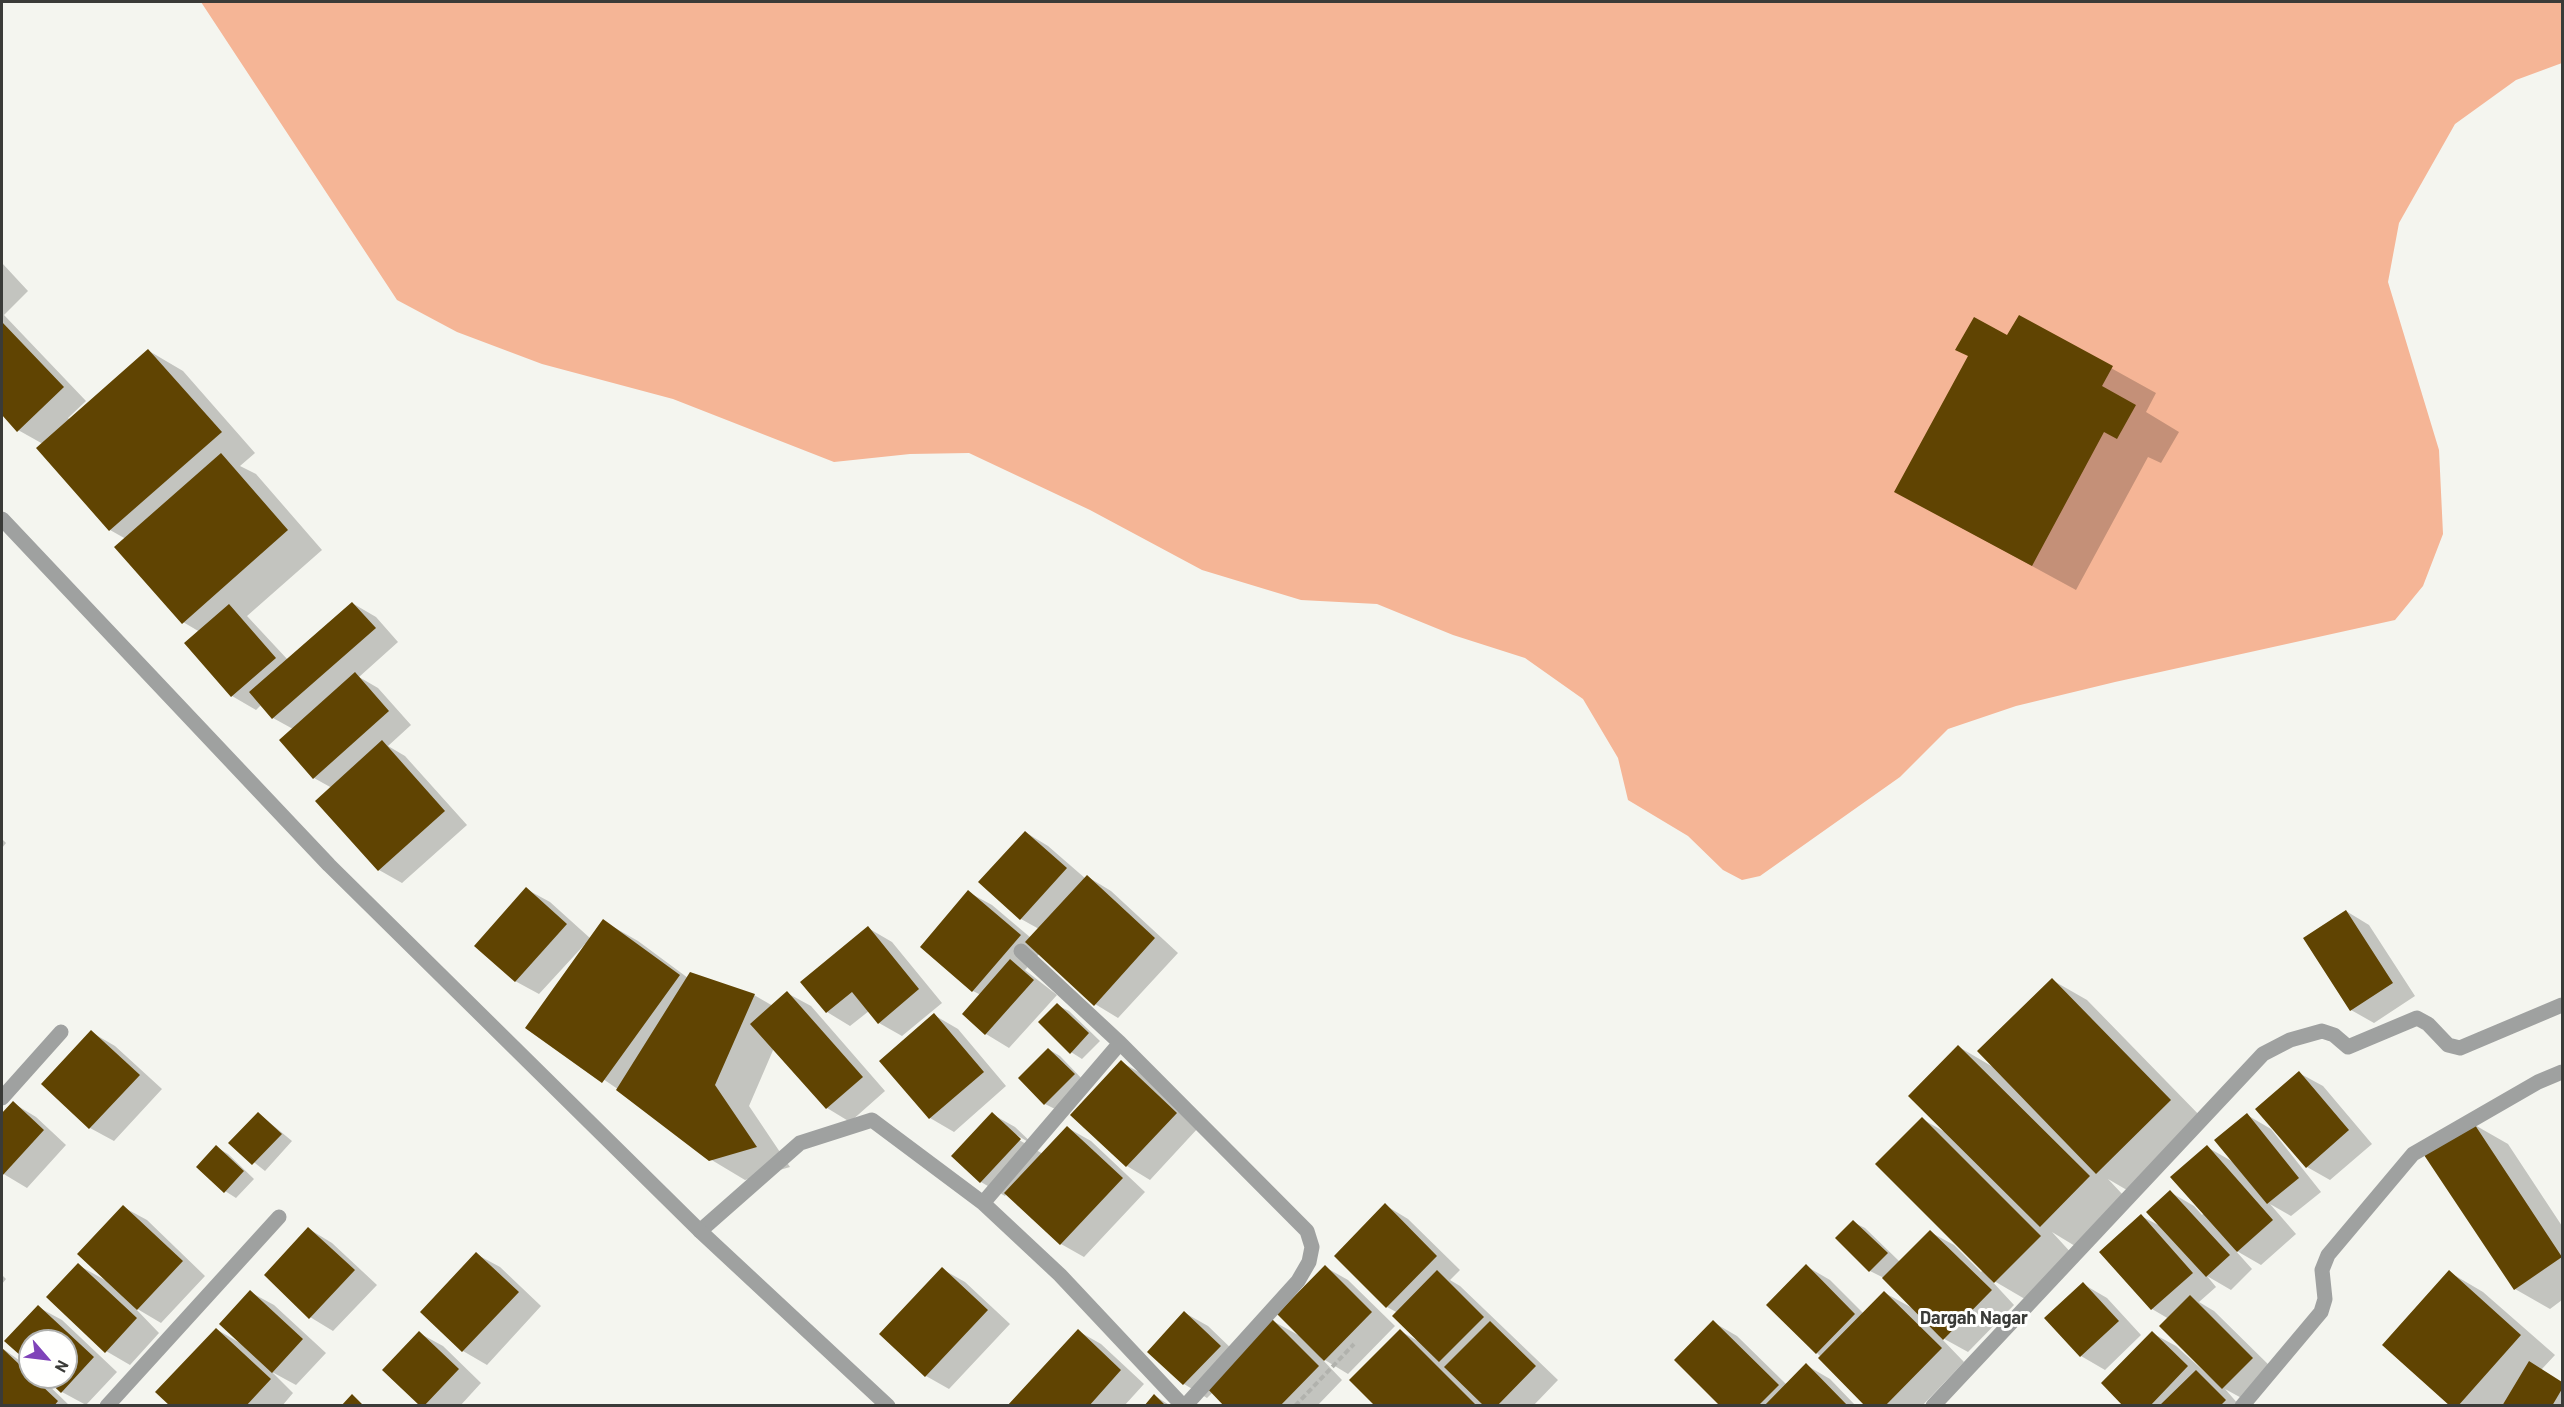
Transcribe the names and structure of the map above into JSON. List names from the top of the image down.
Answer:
{
  "districts": ["Dargah Nagar"],
  "north": "bottom right"
}
